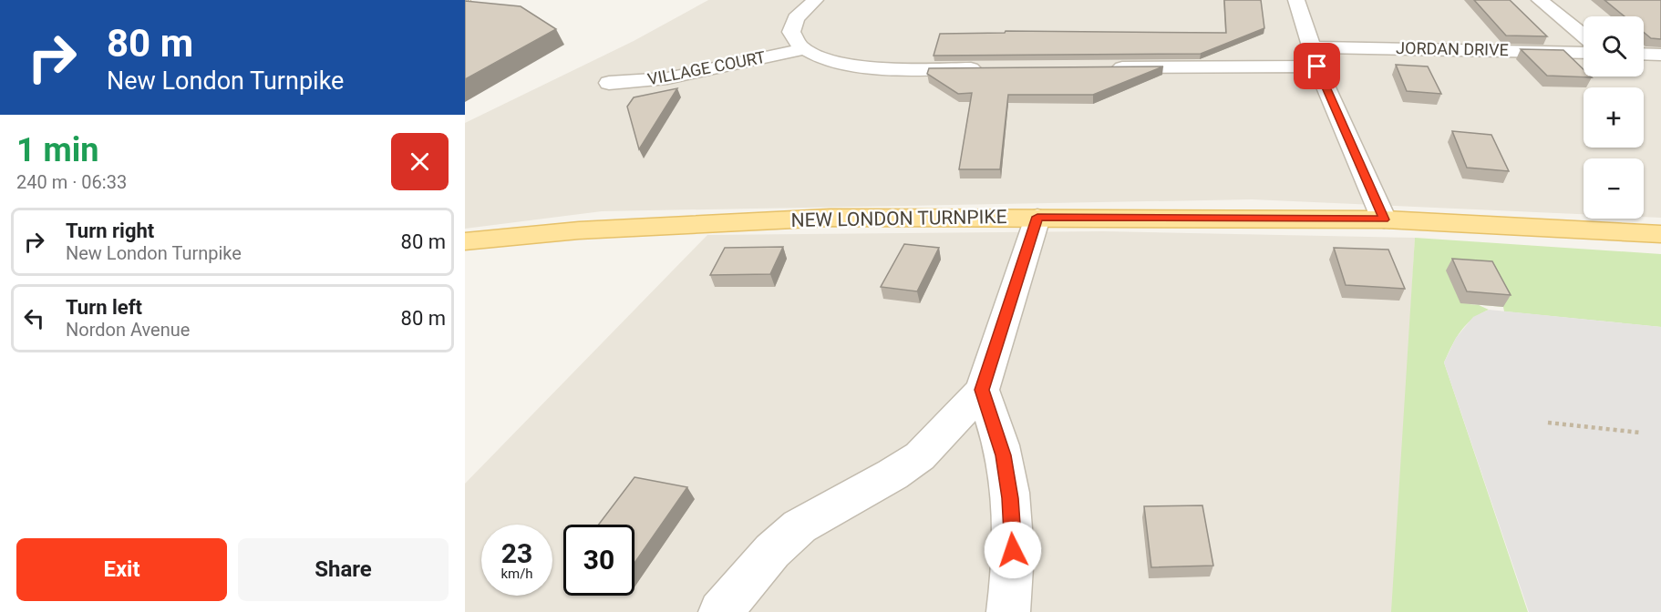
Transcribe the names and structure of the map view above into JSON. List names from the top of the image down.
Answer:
{
  "streets": {
    "main road": ["NEW LONDON TURNPIKE"],
    "street": ["JORDAN DRIVE", "VILLAGE COURT"]
  },
  "page": {
    "turn": ["80 m", "New London Turnpike"],
    "map_buttons": ["+", "−"],
    "heading": ["1 min", "240 m · 06:33"],
    "list": [
      {
        "name": "Turn right",
        "note": "New London Turnpike",
        "value": "80 m"
      },
      {
        "name": "Turn left",
        "note": "Nordon Avenue",
        "value": "80 m"
      }
    ],
    "speed": "23 km/h",
    "limit": "30",
    "buttons": ["Exit", "Share"]
  }
}
